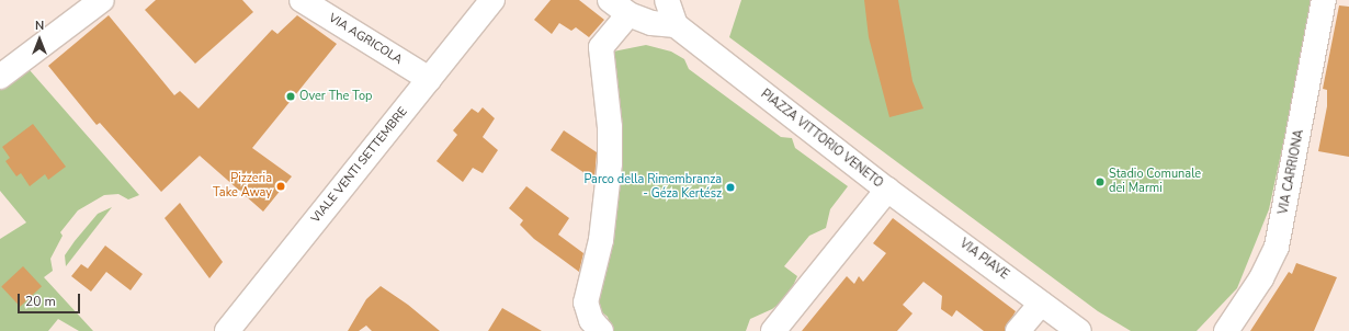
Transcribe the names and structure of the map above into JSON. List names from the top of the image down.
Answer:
{
  "streets": {
    "street": [
      "VIA AGRICOLA",
      "PIAZZA VITTORIO VENETO",
      "VIALE VENTI SETTEMBRE",
      "VIA CARRIONA",
      "VIA PIAVE"
    ]
  },
  "crossings": [
    ["VIA AGRICOLA", "VIALE VENTI SETTEMBRE"],
    ["PIAZZA VITTORIO VENETO", "VIA PIAVE"]
  ],
  "places": [
    "Over The Top",
    "Stadio Comunale dei Marmi",
    "Pizzeria Take Away",
    "Parco della Rimembranza - Géza Kertész"
  ],
  "scale_bar": "20 m",
  "north": "top"
}
